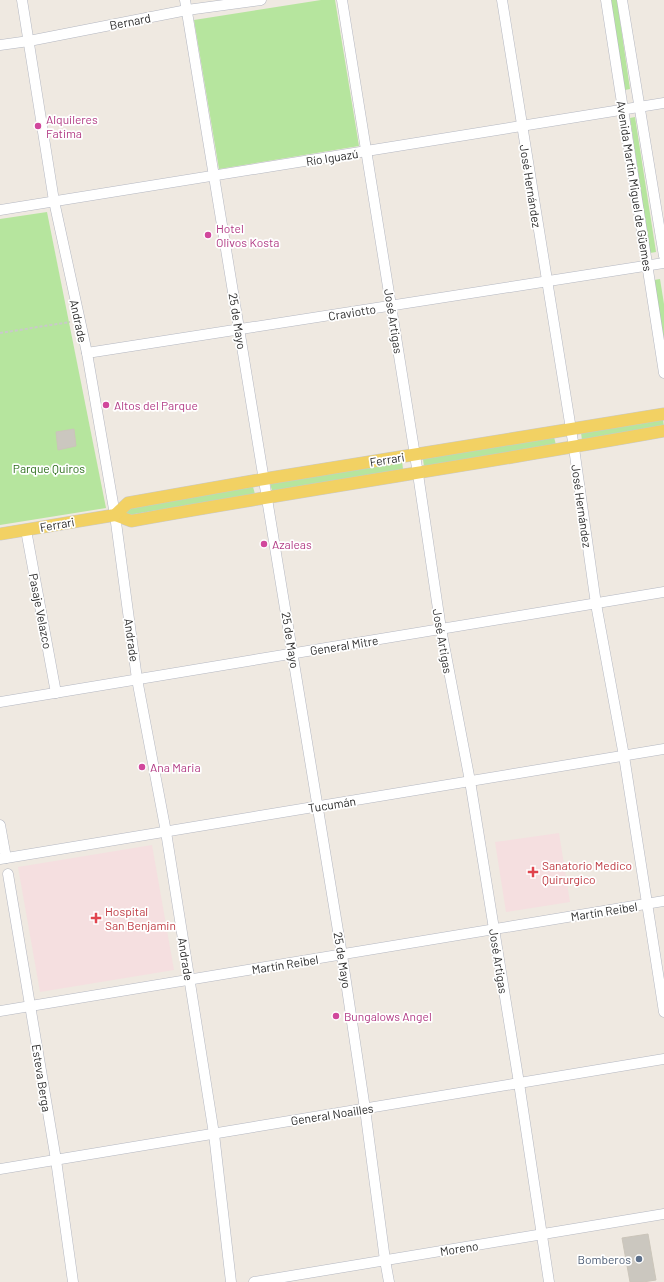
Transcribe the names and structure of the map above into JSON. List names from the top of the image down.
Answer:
{
  "streets": {
    "main road": ["Ferrari"],
    "street": [
      "Bernard",
      "Río Iguazú",
      "José Hernández",
      "Avenida Martin Miguel de Güemes",
      "Craviotto",
      "Andrade",
      "25 de Mayo",
      "José Artigas",
      "Pasaje Velazco",
      "General Mitre",
      "Tucumán",
      "Martín Reibel",
      "Esteva Berga",
      "General Noailles",
      "Moreno"
    ]
  },
  "crossings": [
    ["Bernard", "Andrade"],
    ["Bernard", "25 de Mayo"],
    ["Río Iguazú", "José Hernández"],
    ["Río Iguazú", "Avenida Martin Miguel de Güemes"],
    ["Río Iguazú", "Andrade"],
    ["Río Iguazú", "25 de Mayo"],
    ["Río Iguazú", "José Artigas"],
    ["José Hernández", "Craviotto"],
    ["José Hernández", "Ferrari"],
    ["José Hernández", "General Mitre"],
    ["José Hernández", "Tucumán"],
    ["José Hernández", "Martín Reibel"],
    ["Avenida Martin Miguel de Güemes", "Craviotto"],
    ["Craviotto", "Andrade"],
    ["Craviotto", "25 de Mayo"],
    ["Craviotto", "José Artigas"],
    ["Andrade", "Ferrari"],
    ["Andrade", "General Mitre"],
    ["Andrade", "Tucumán"],
    ["Andrade", "Martín Reibel"],
    ["Andrade", "General Noailles"],
    ["25 de Mayo", "Ferrari"],
    ["25 de Mayo", "General Mitre"],
    ["25 de Mayo", "Tucumán"],
    ["25 de Mayo", "Martín Reibel"],
    ["25 de Mayo", "General Noailles"],
    ["25 de Mayo", "Moreno"],
    ["José Artigas", "Ferrari"],
    ["José Artigas", "General Mitre"],
    ["José Artigas", "Tucumán"],
    ["José Artigas", "Martín Reibel"],
    ["José Artigas", "General Noailles"],
    ["José Artigas", "Moreno"],
    ["Ferrari", "Pasaje Velazco"],
    ["Pasaje Velazco", "General Mitre"],
    ["Martín Reibel", "Esteva Berga"],
    ["Esteva Berga", "General Noailles"]
  ],
  "parks": ["Parque Quiros"],
  "places": {
    "other": [
      "Alquileres Fatima",
      "Hotel Olivos Kosta",
      "Altos del Parque",
      "Azaleas",
      "Ana Maria",
      "Bungalows Angel",
      "Bomberos"
    ],
    "health": ["Sanatorio Medico Quirurgico", "Hospital San Benjamin"]
  }
}
